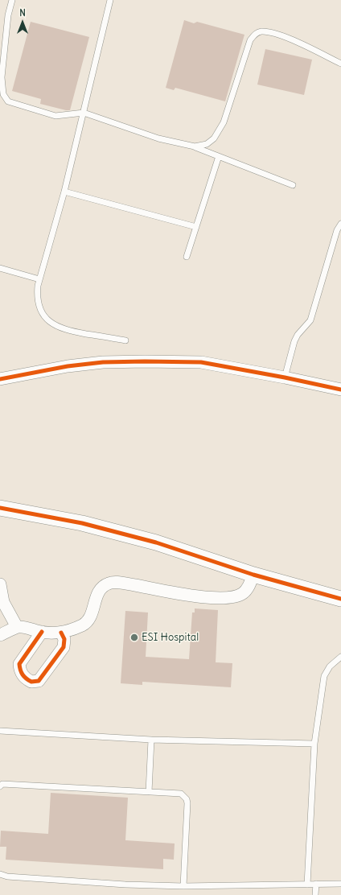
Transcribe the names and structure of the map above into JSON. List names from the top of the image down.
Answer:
{
  "places": ["ESI Hospital"],
  "north": "top"
}
